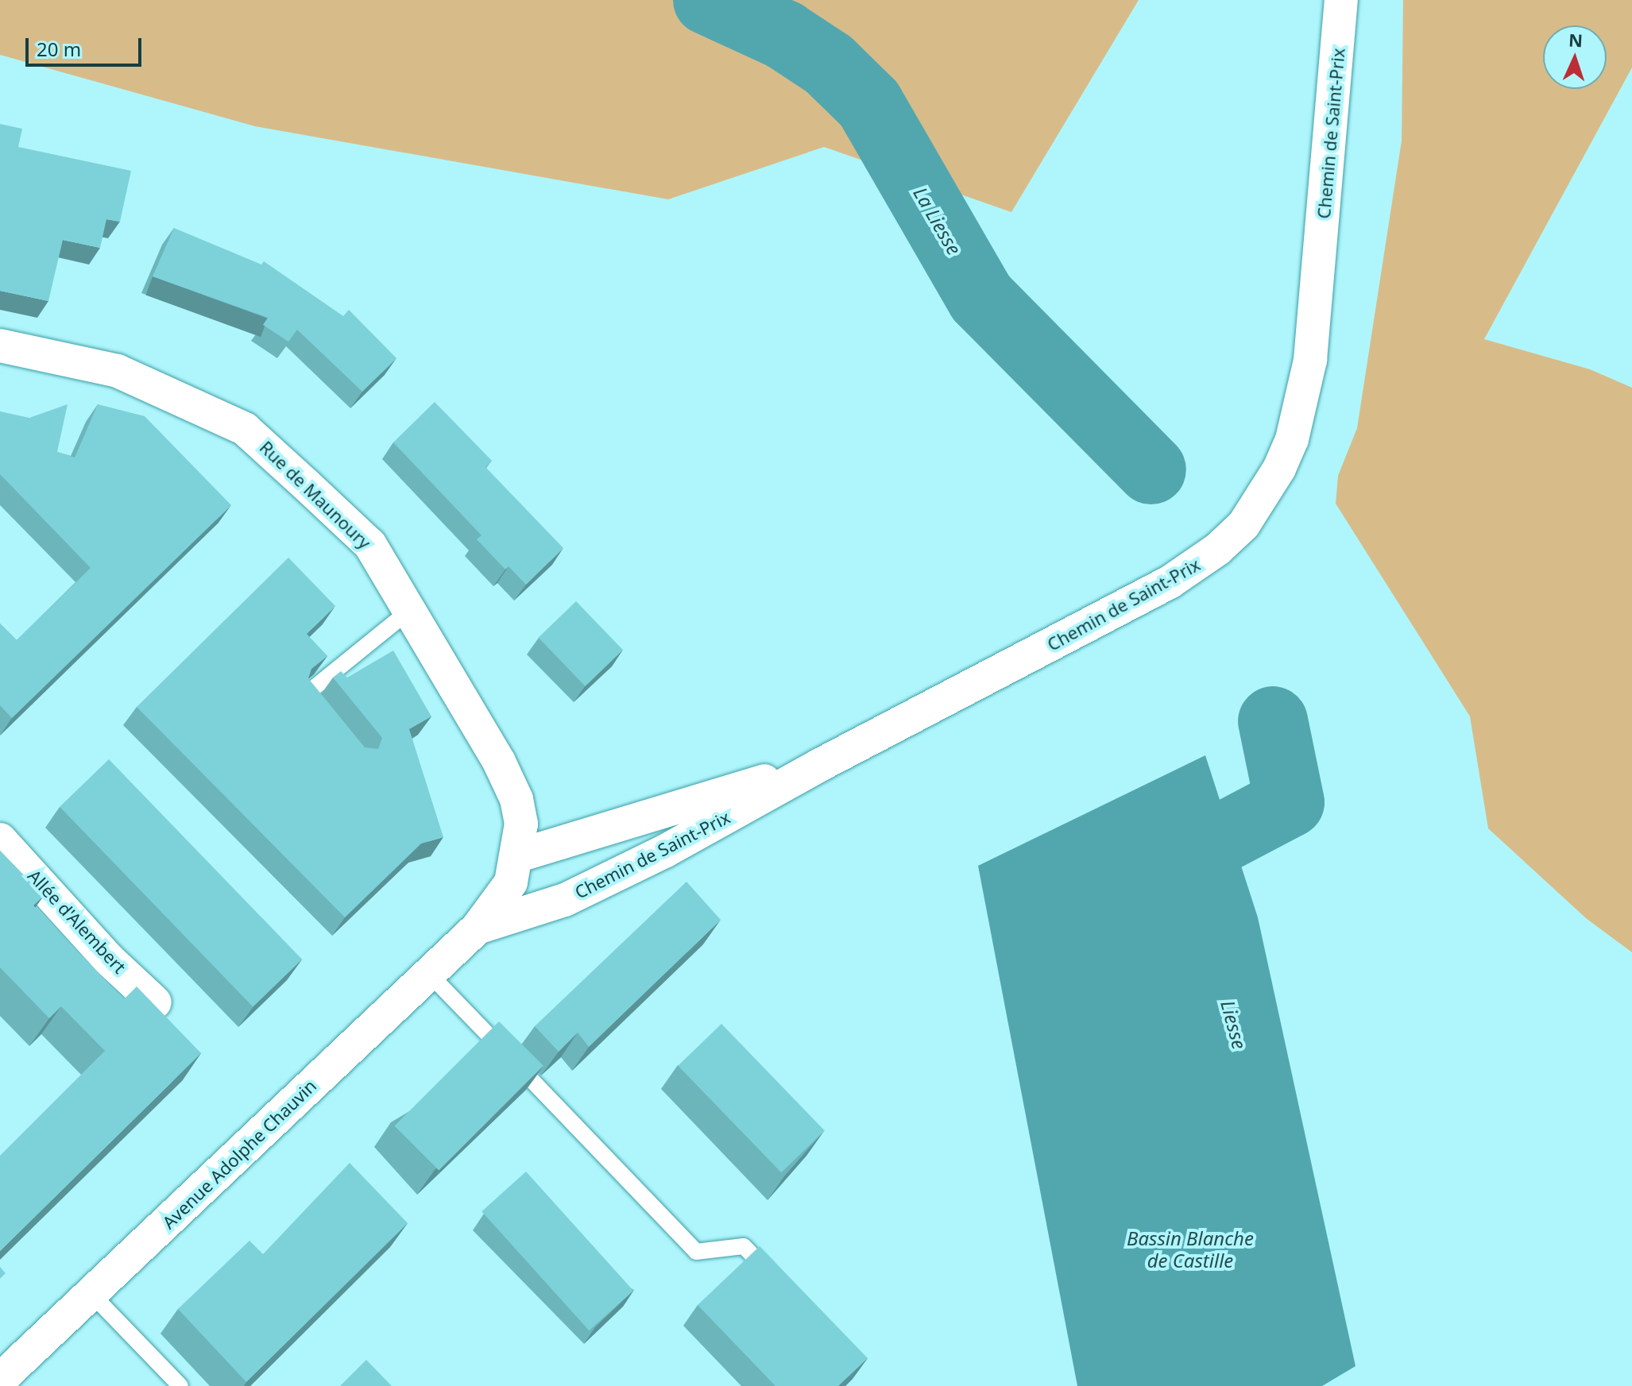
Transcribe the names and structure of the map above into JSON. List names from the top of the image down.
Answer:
{
  "streets": {
    "street": [
      "Chemin de Saint-Prix",
      "Rue de Maunoury",
      "Allée d'Alembert",
      "Avenue Adolphe Chauvin"
    ]
  },
  "crossings": [
    ["Chemin de Saint-Prix", "Rue de Maunoury"],
    ["Chemin de Saint-Prix", "Avenue Adolphe Chauvin"],
    ["Rue de Maunoury", "Avenue Adolphe Chauvin"]
  ],
  "water": ["La Liesse", "Liesse", "Bassin Blanche de Castille"],
  "scale_bar": "20 m",
  "north": "top"
}
